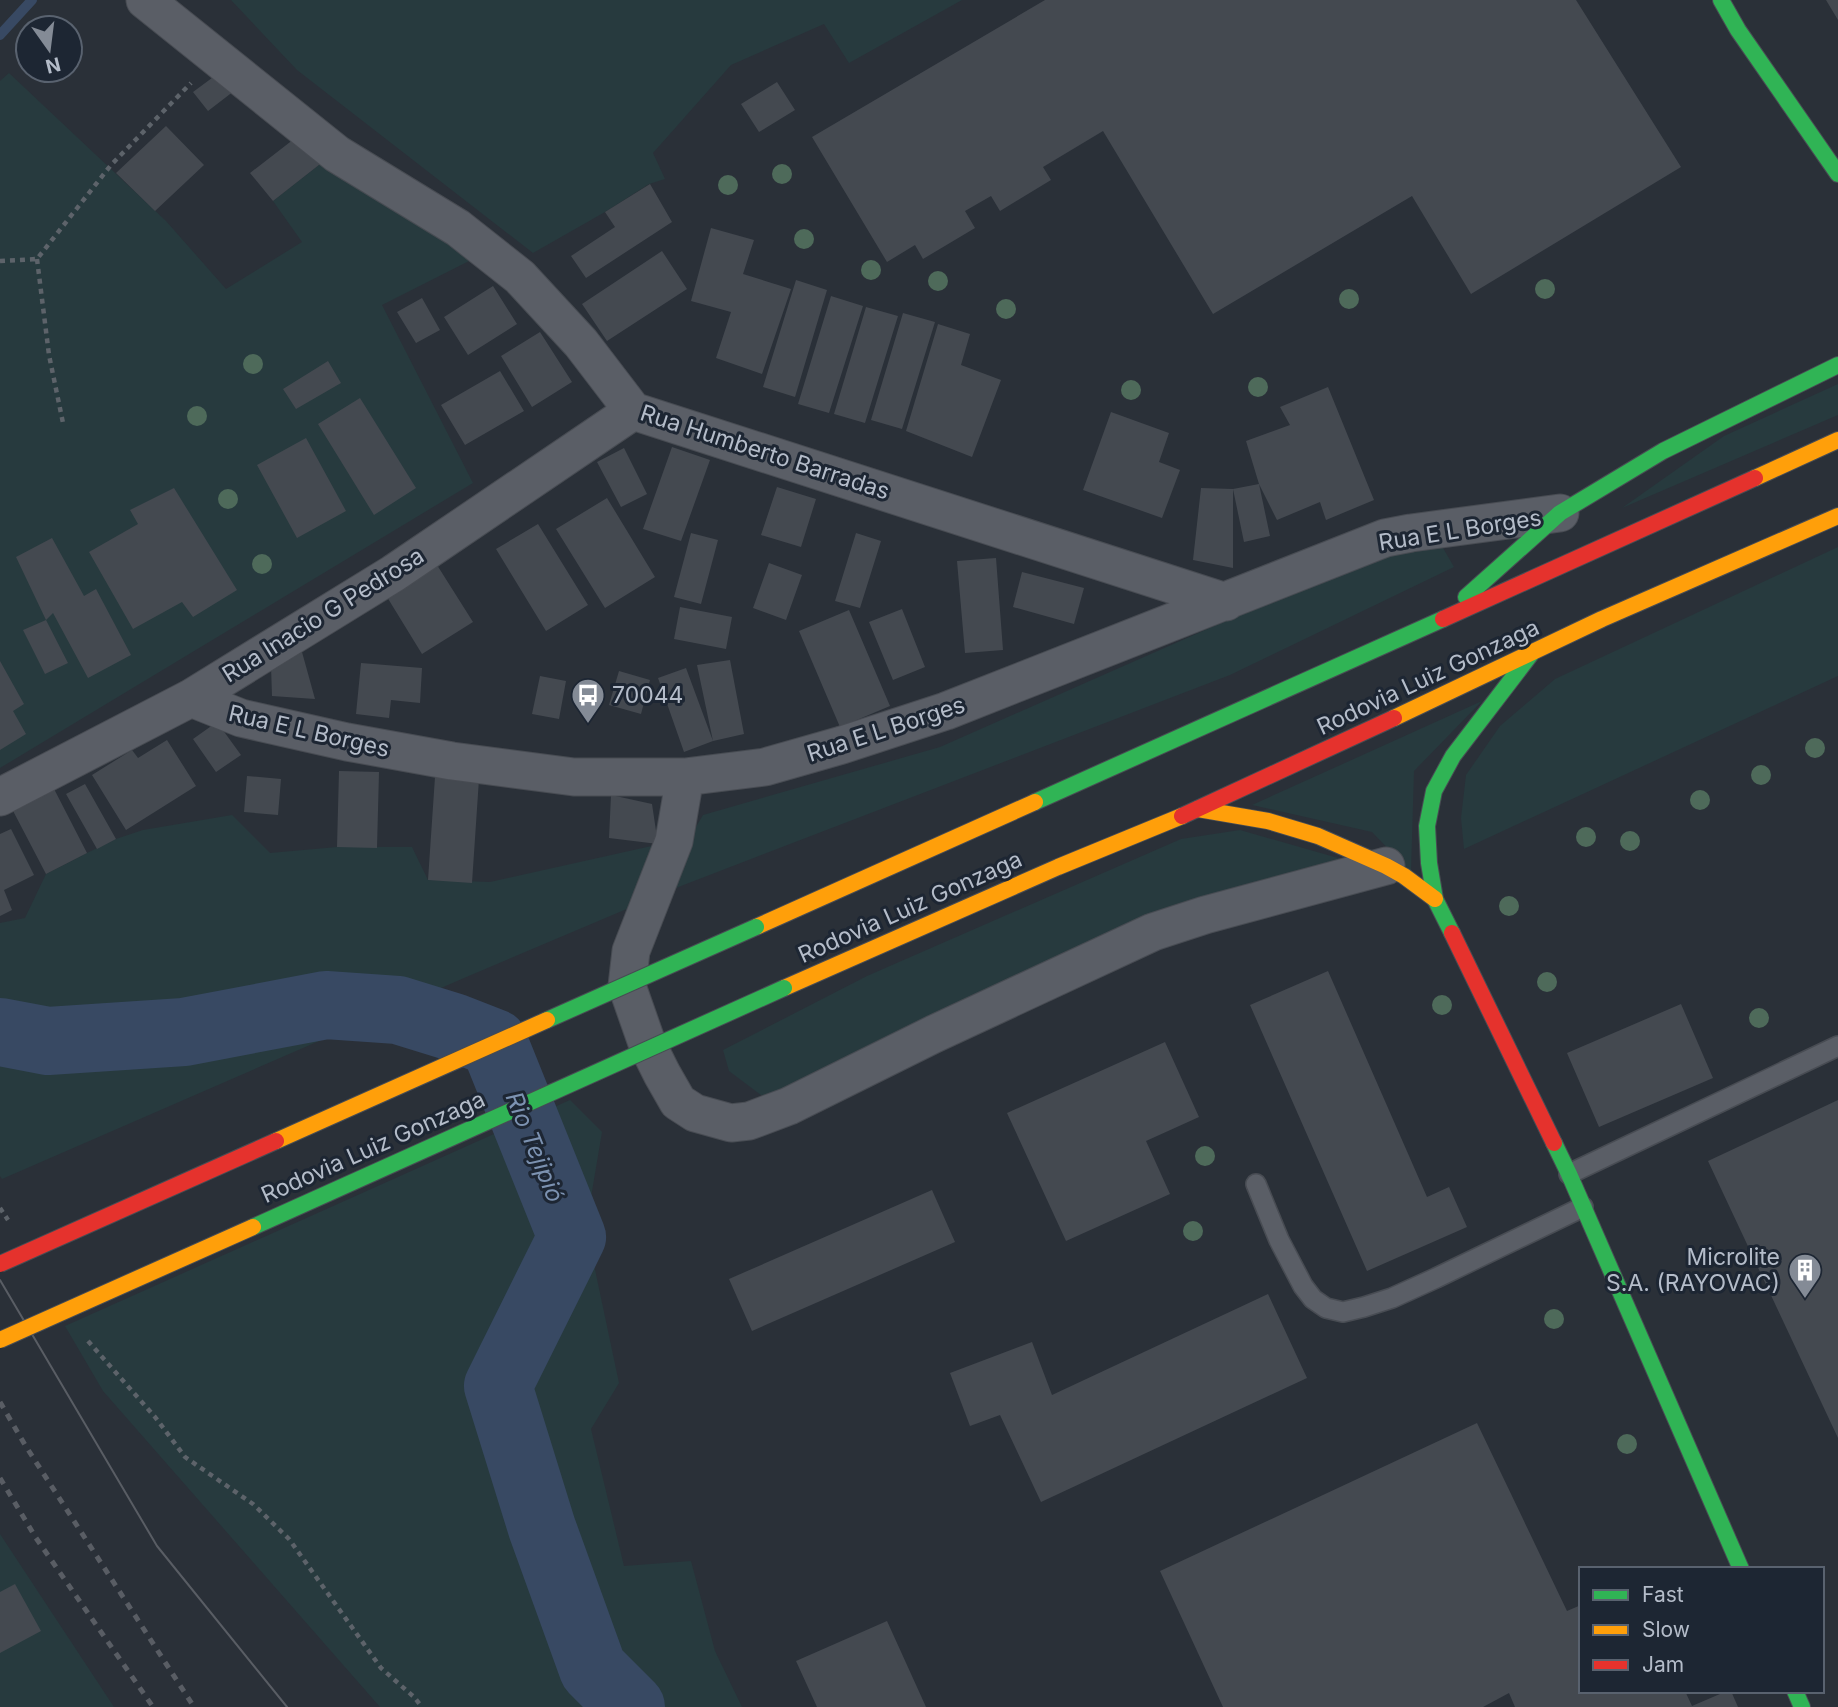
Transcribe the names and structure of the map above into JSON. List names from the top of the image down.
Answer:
{
  "streets": {
    "main road": ["Rodovia Luiz Gonzaga"],
    "street": ["Rua Humberto Barradas", "Rua E L Borges", "Rua Inacio G Pedrosa"]
  },
  "crossings": [
    ["Rua Humberto Barradas", "Rua E L Borges"],
    ["Rua Humberto Barradas", "Rua Inacio G Pedrosa"],
    ["Rua E L Borges", "Rua Inacio G Pedrosa"]
  ],
  "water": ["Rio Tejipió"],
  "places": {
    "bus stop": ["70044"],
    "building": ["Microlite S.A. (RAYOVAC)"]
  },
  "legend": ["Fast", "Slow", "Jam"],
  "north": "bottom"
}
